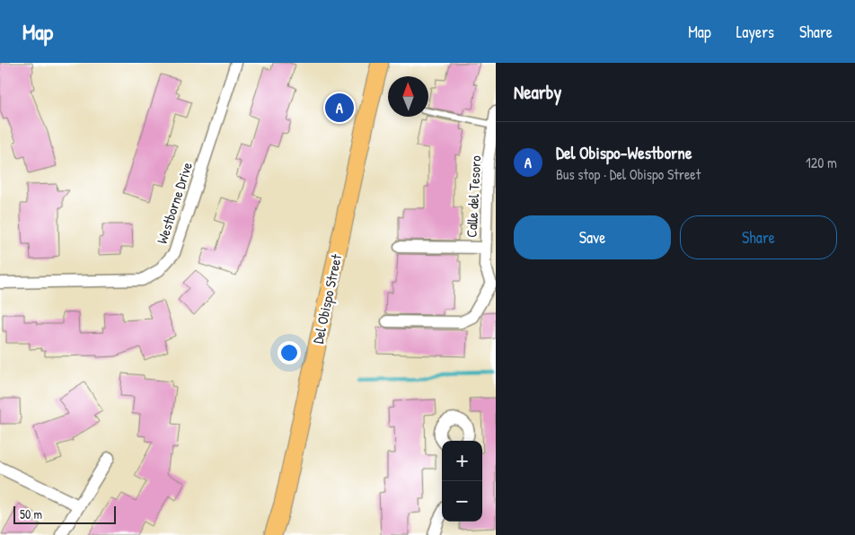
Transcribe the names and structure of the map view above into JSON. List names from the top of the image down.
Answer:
{
  "streets": {
    "main road": ["Del Obispo Street"],
    "street": ["Calle del Tesoro", "Westborne Drive"]
  },
  "scale_bar": "50 m",
  "north": "top",
  "page": {
    "header": "Map",
    "nav": ["Map", "Layers", "Share"],
    "heading": "Nearby",
    "pins": "A",
    "list": [
      {
        "mark": "A",
        "name": "Del Obispo-Westborne",
        "note": "Bus stop · Del Obispo Street",
        "value": "120 m"
      }
    ],
    "buttons": ["Save", "Share"],
    "map_buttons": ["+", "−"],
    "scale": "50 m"
  }
}
